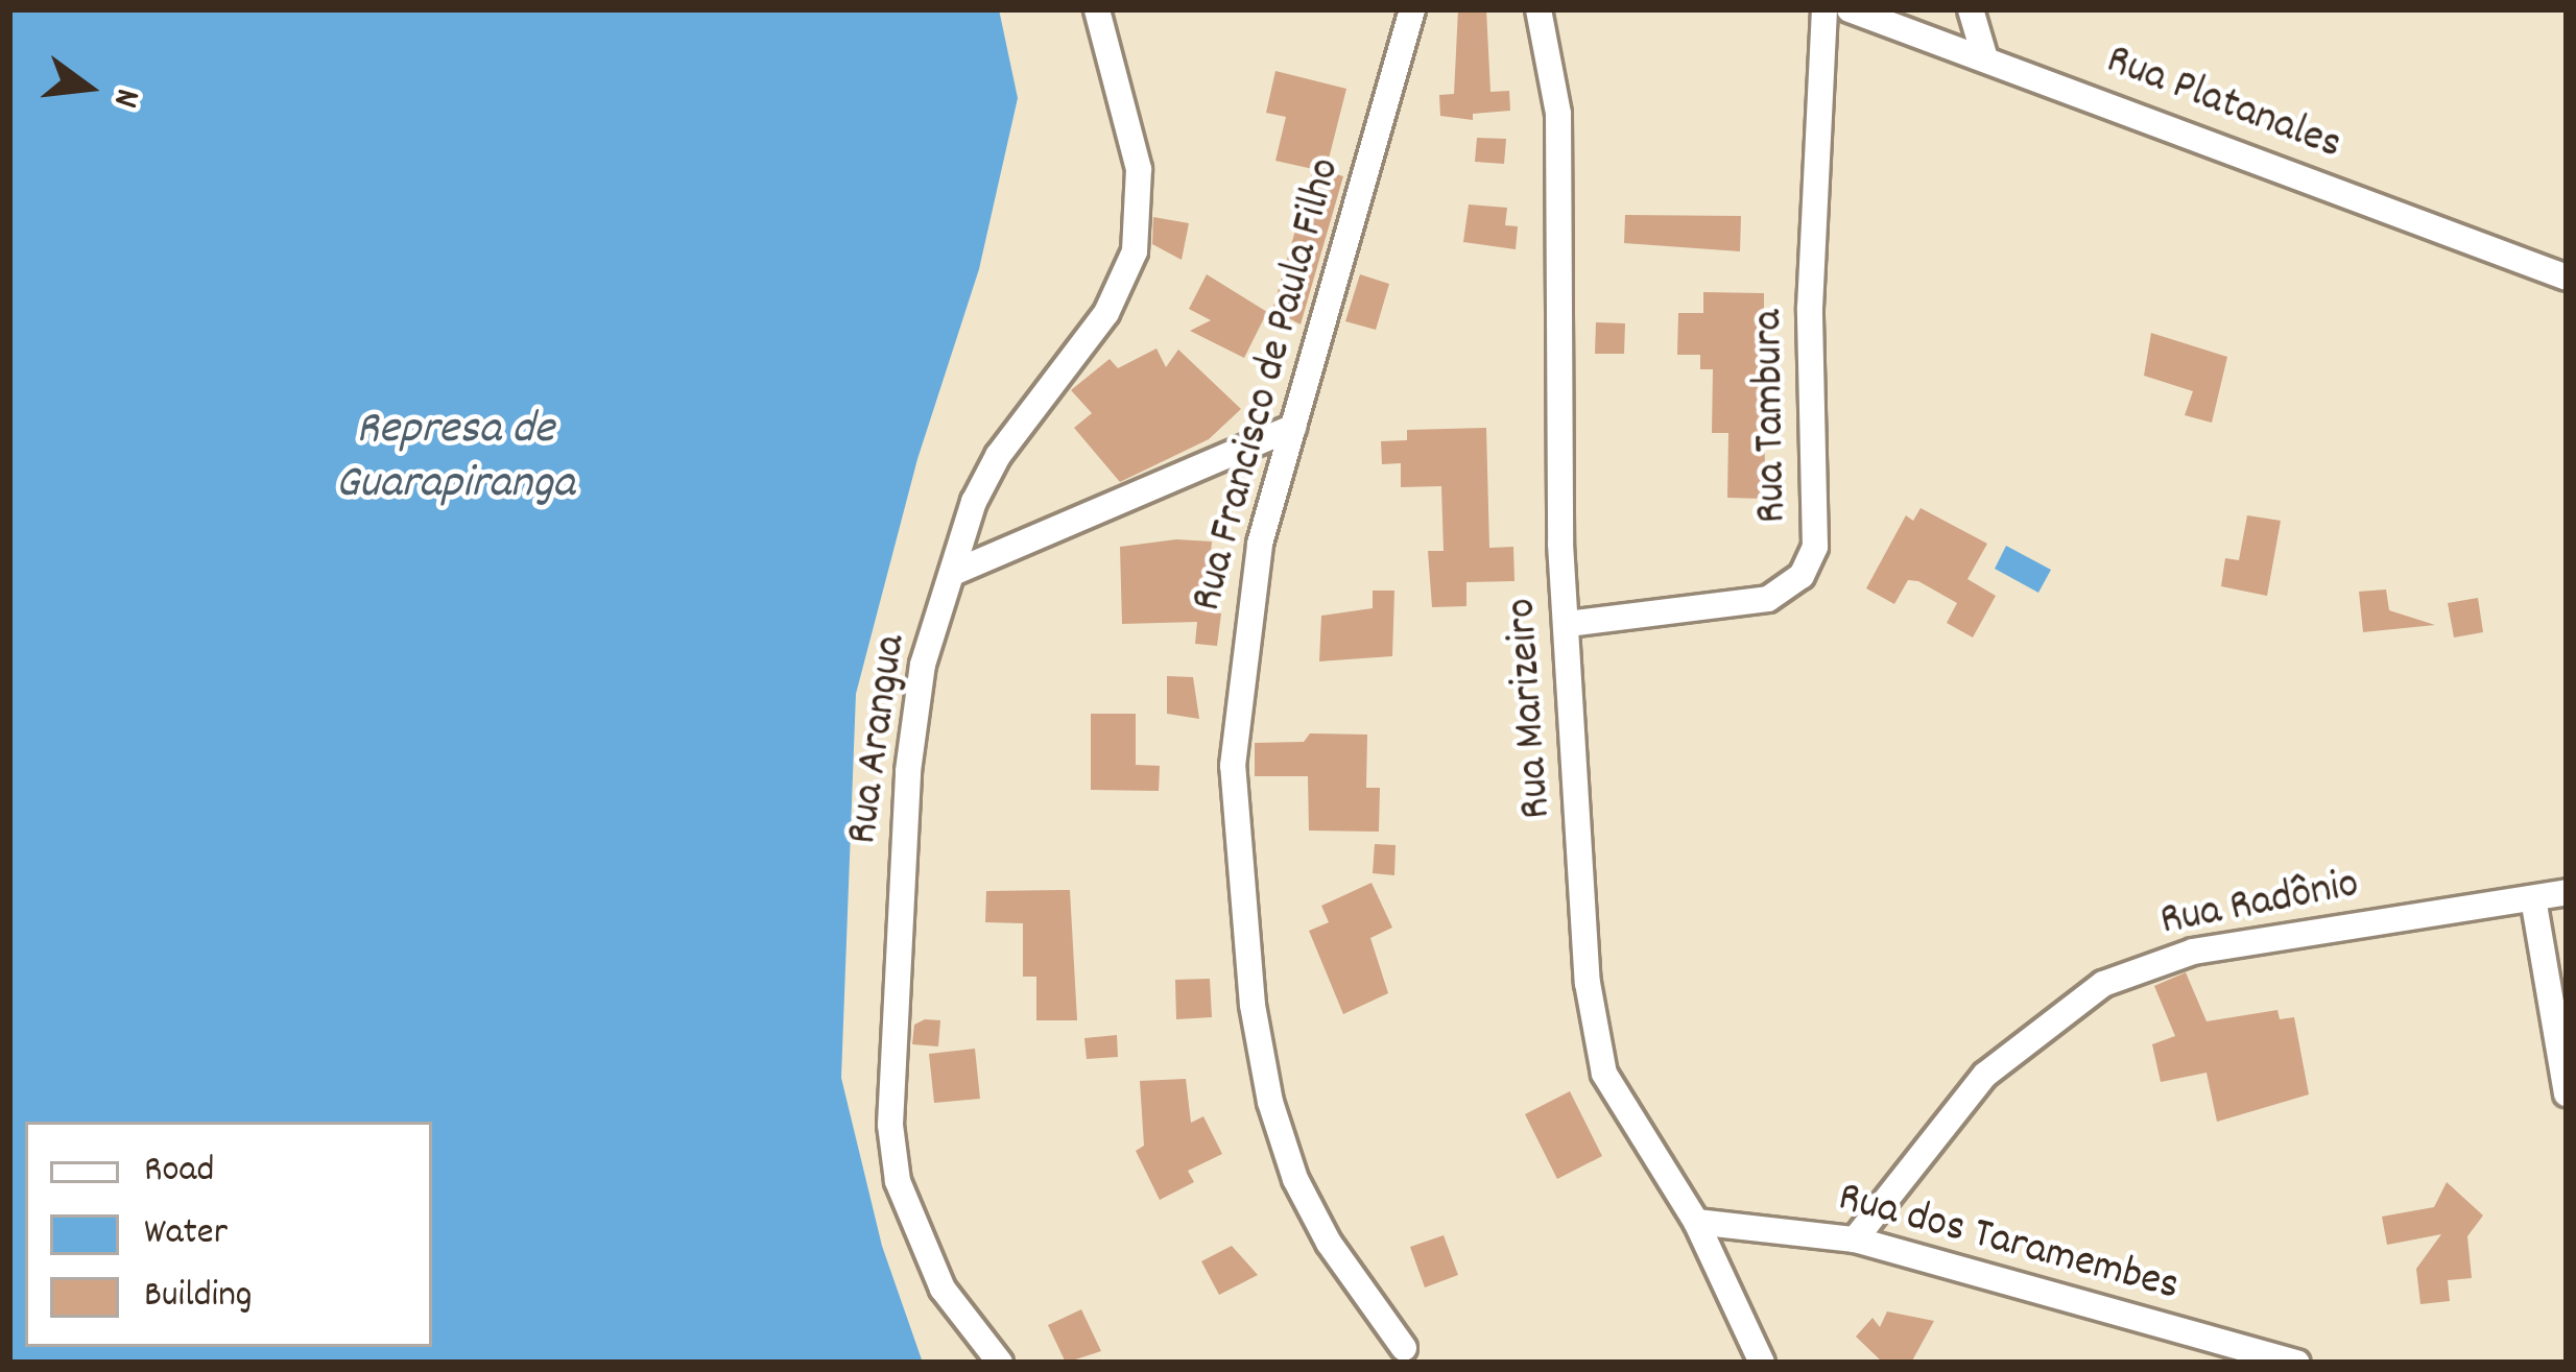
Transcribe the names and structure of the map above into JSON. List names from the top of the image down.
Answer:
{
  "streets": {
    "street": [
      "Rua Platanales",
      "Rua Francisco de Paula Filho",
      "Rua Tambura",
      "Rua Marizeiro",
      "Rua Arangua",
      "Rua Radônio",
      "Rua dos Taramembes"
    ]
  },
  "crossings": [
    ["Rua Tambura", "Rua Marizeiro"],
    ["Rua Marizeiro", "Rua dos Taramembes"],
    ["Rua Radônio", "Rua dos Taramembes"]
  ],
  "water": ["Represa de Guarapiranga"],
  "legend": ["Road", "Water", "Building"],
  "north": "right"
}
